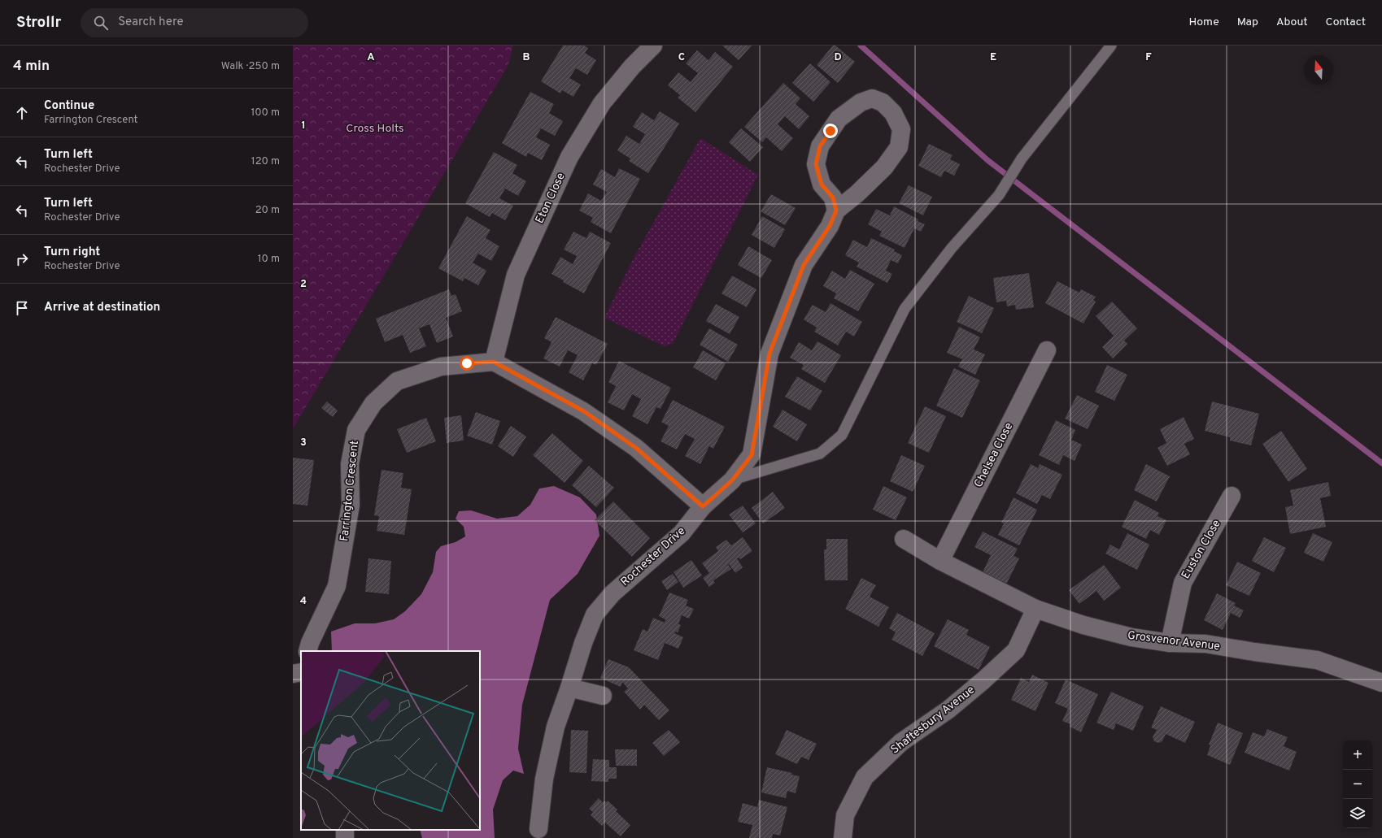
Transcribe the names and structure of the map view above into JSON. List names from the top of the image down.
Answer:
{
  "streets": {
    "street": [
      "Eton Close",
      "Chelsea Close",
      "Farrington Crescent",
      "Euston Close",
      "Rochester Drive",
      "Grosvenor Avenue",
      "Shaftesbury Avenue"
    ]
  },
  "crossings": [
    ["Eton Close", "Farrington Crescent"],
    ["Chelsea Close", "Grosvenor Avenue"],
    ["Euston Close", "Grosvenor Avenue"],
    ["Grosvenor Avenue", "Shaftesbury Avenue"]
  ],
  "parks": ["Cross Holts"],
  "north": "top",
  "page": {
    "header": "Strollr",
    "search": "Search here",
    "nav": [
      "Home",
      "Map",
      "About",
      "Contact"
    ],
    "heading": ["4 min", "Walk · 250 m"],
    "list": [
      ["Continue", "Farrington Crescent", "100 m"],
      ["Turn left", "Rochester Drive", "120 m"],
      ["Turn left", "Rochester Drive", "20 m"],
      ["Turn right", "Rochester Drive", "10 m"],
      "Arrive at destination"
    ],
    "map_buttons": ["+", "−"]
  },
  "grid": {
    "columns": [
      "A",
      "B",
      "C",
      "D",
      "E",
      "F"
    ],
    "rows": [
      "1",
      "2",
      "3",
      "4"
    ]
  }
}
